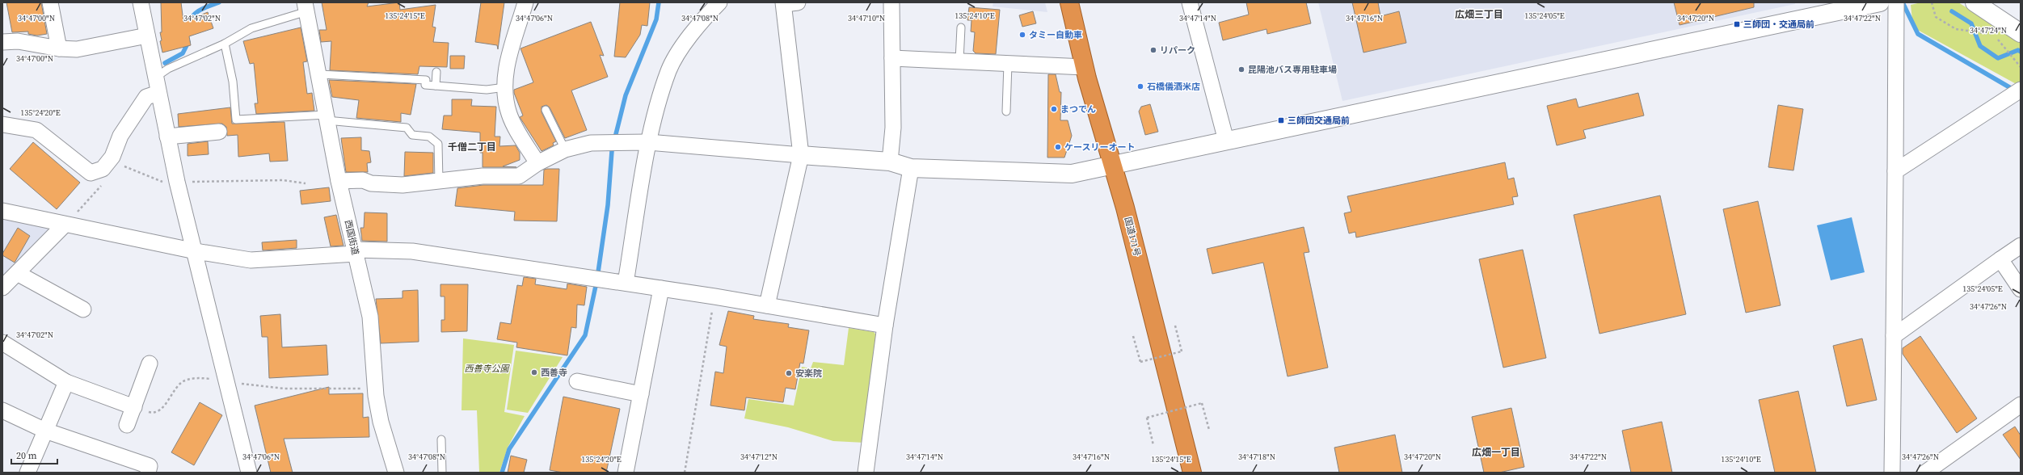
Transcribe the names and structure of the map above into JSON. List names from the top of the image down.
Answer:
{
  "streets": {
    "highway": ["国道171号"],
    "street": ["西国街道"]
  },
  "districts": ["広畑三丁目", "千僧二丁目", "広畑一丁目"],
  "parks": ["西善寺公園"],
  "places": {
    "transit": ["三師団・交通局前", "三師団交通局前"],
    "other": [
      "タミー自動車",
      "リパーク",
      "昆陽池バス専用駐車場",
      "石橋儀酒米店",
      "まつでん",
      "ケースリーオート",
      "西善寺",
      "安楽院"
    ]
  },
  "scale_bar": "20 m",
  "coordinates": [
    "135°24'15\"E",
    "135°24'10\"E",
    "135°24'05\"E",
    "34°47'02\"N",
    "34°47'06\"N",
    "34°47'08\"N",
    "34°47'10\"N",
    "34°47'14\"N",
    "34°47'16\"N",
    "34°47'20\"N",
    "34°47'00\"N",
    "34°47'22\"N",
    "34°47'24\"N",
    "135°24'20\"E",
    "34°47'26\"N",
    "34°47'12\"N",
    "34°47'18\"N"
  ]
}
